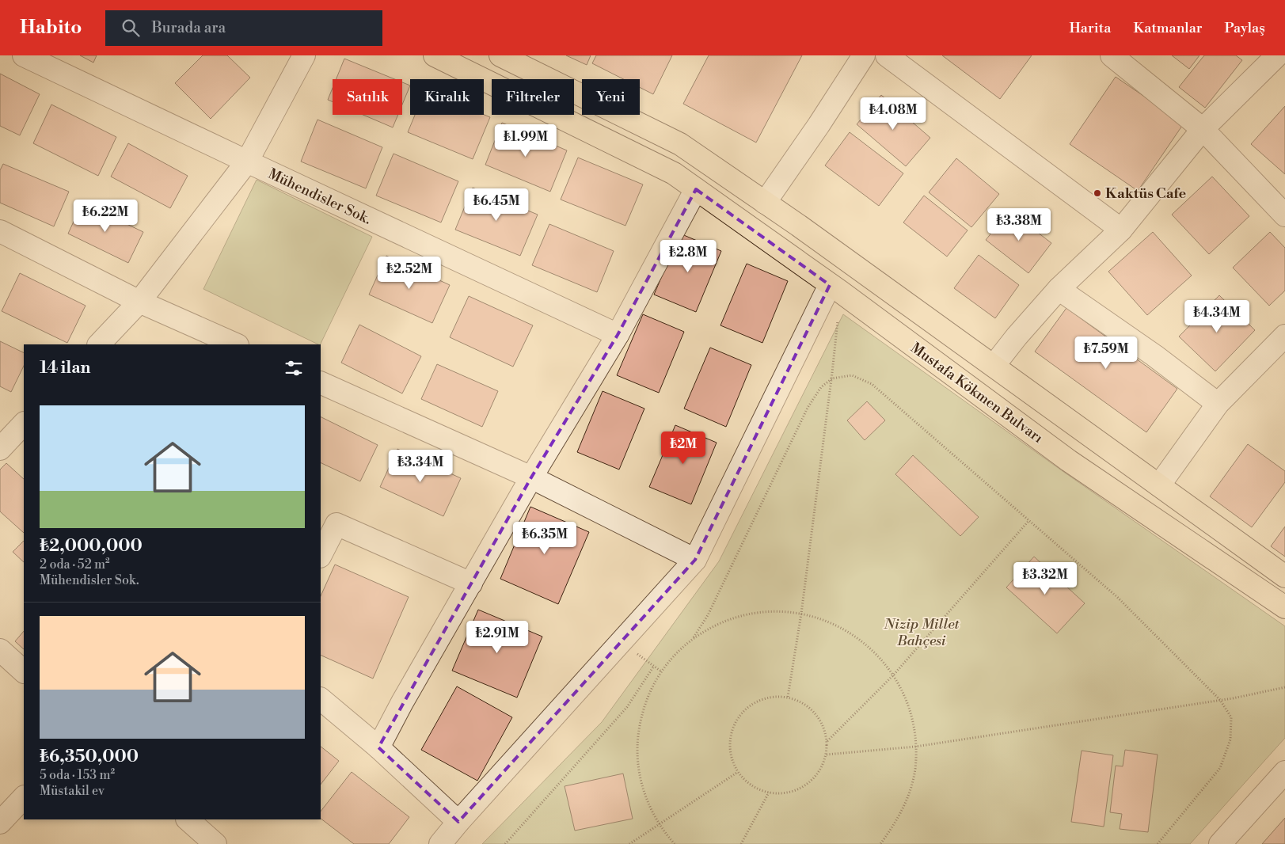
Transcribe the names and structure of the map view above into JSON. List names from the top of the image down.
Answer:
{
  "streets": {
    "main road": ["Mustafa Kökmen Bulvarı"],
    "street": ["Mühendisler Sok."]
  },
  "parks": ["Nizip Millet Bahçesi"],
  "places": ["Kaktüs Cafe"],
  "page": {
    "header": "Habito",
    "search": "Burada ara",
    "nav": ["Harita", "Katmanlar", "Paylaş"],
    "chip": [
      "Satılık",
      "Kiralık",
      "Filtreler",
      "Yeni"
    ],
    "price": [
      "₺4.08M",
      "₺1.99M",
      "₺6.45M",
      "₺6.22M",
      "₺3.38M",
      "₺2.8M",
      "₺2.52M",
      "₺4.34M",
      "₺7.59M",
      "₺2M",
      "₺3.34M",
      "₺6.35M",
      "₺3.32M",
      "₺2.91M"
    ],
    "heading": "14 ilan",
    "list": [
      {
        "name": "₺2,000,000",
        "note": "2 oda · 52 m² · Mühendisler Sok."
      },
      {
        "name": "₺6,350,000",
        "note": "5 oda · 153 m² · Müstakil ev"
      }
    ]
  }
}
